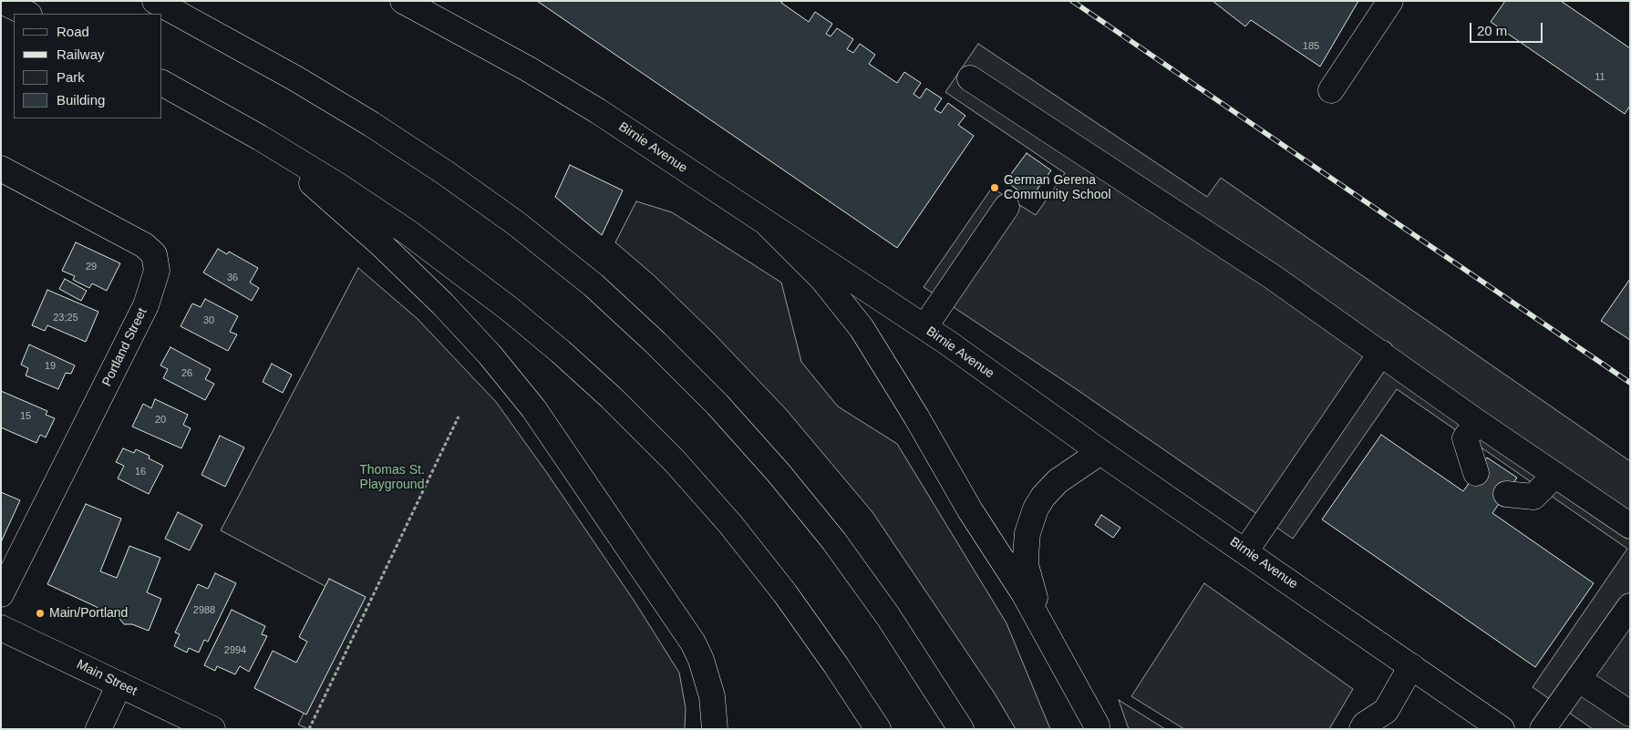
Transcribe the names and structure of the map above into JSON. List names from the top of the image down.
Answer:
{
  "streets": {
    "main road": ["Birnie Avenue", "Portland Street", "Main Street"]
  },
  "parks": ["Thomas St. Playground"],
  "places": ["German Gerena Community School", "Main/Portland"],
  "house_numbers": [
    "185",
    "11",
    "29",
    "36",
    "23;25",
    "30",
    "19",
    "26",
    "15",
    "20",
    "16",
    "2988",
    "2994"
  ],
  "legend": [
    "Road",
    "Railway",
    "Park",
    "Building"
  ],
  "scale_bar": "20 m"
}
